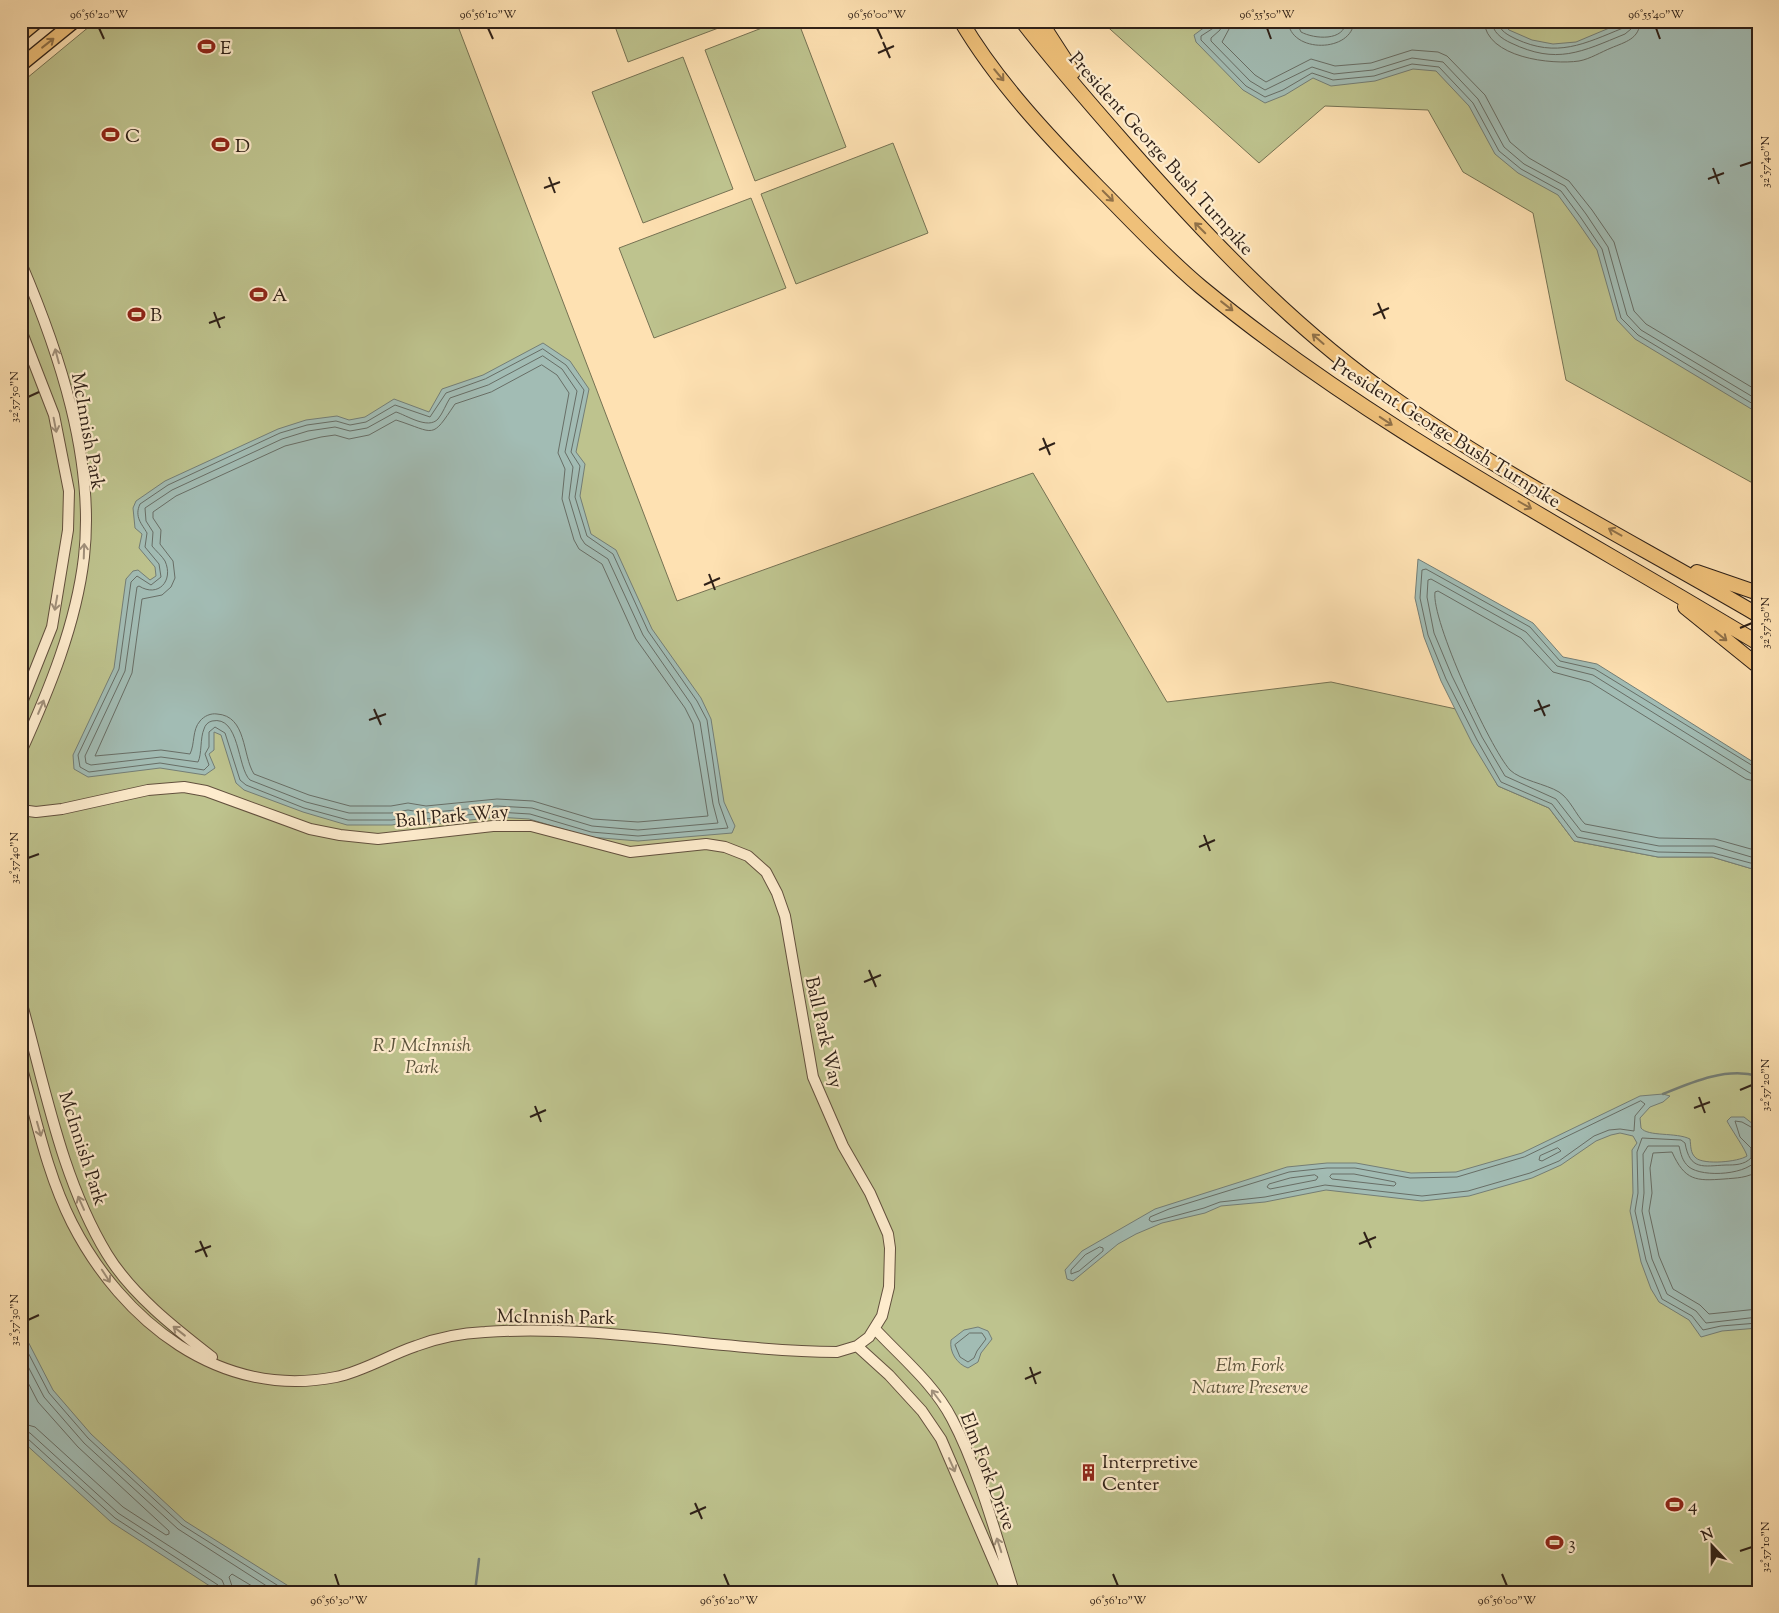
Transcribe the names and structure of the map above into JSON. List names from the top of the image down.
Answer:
{
  "streets": {
    "highway": ["President George Bush Turnpike"],
    "street": ["McInnish Park", "Ball Park Way", "Elm Fork Drive"]
  },
  "crossings": [
    ["McInnish Park", "Ball Park Way"],
    ["McInnish Park", "Elm Fork Drive"],
    ["Ball Park Way", "Elm Fork Drive"]
  ],
  "parks": ["R J McInnish Park", "Elm Fork Nature Preserve"],
  "places": {
    "sports": [
      "E",
      "C",
      "D",
      "A",
      "B",
      "4",
      "3"
    ],
    "building": ["Interpretive Center"]
  },
  "north": "top",
  "coordinates": [
    "96°56'20\"W",
    "96°56'10\"W",
    "96°56'00\"W",
    "96°55'50\"W",
    "96°55'40\"W",
    "32°57'40\"N",
    "32°57'50\"N",
    "32°57'30\"N",
    "32°57'20\"N",
    "32°57'10\"N",
    "96°56'30\"W"
  ]
}
